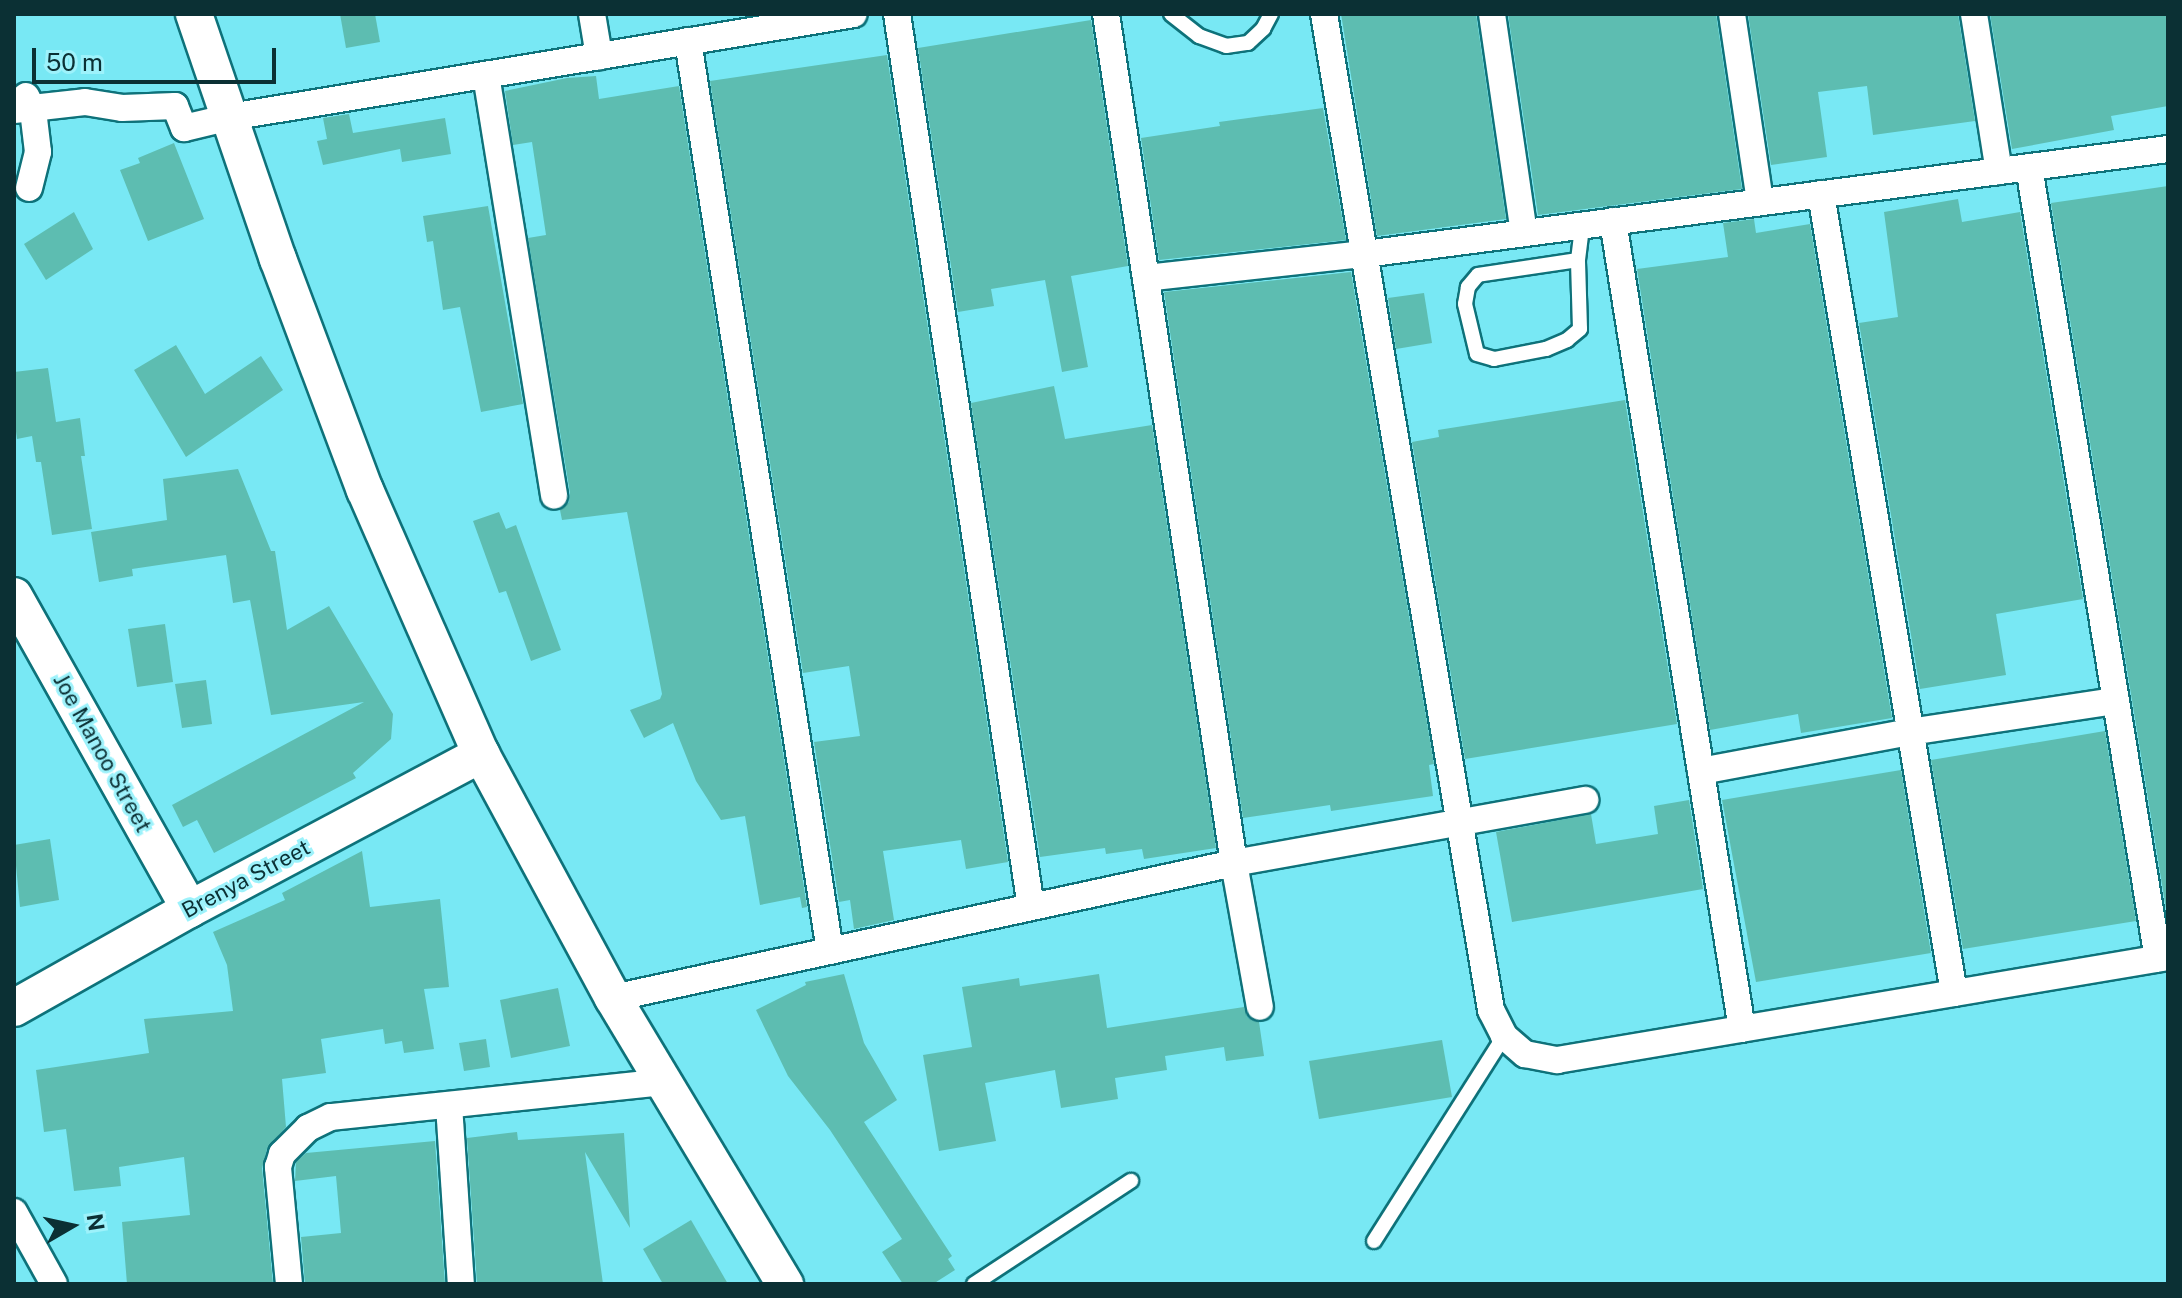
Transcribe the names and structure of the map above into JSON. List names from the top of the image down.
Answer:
{
  "streets": {
    "main road": ["Joe Manoo Street", "Brenya Street"]
  },
  "crossings": [
    ["Joe Manoo Street", "Brenya Street"]
  ],
  "scale_bar": "50 m",
  "north": "right"
}
